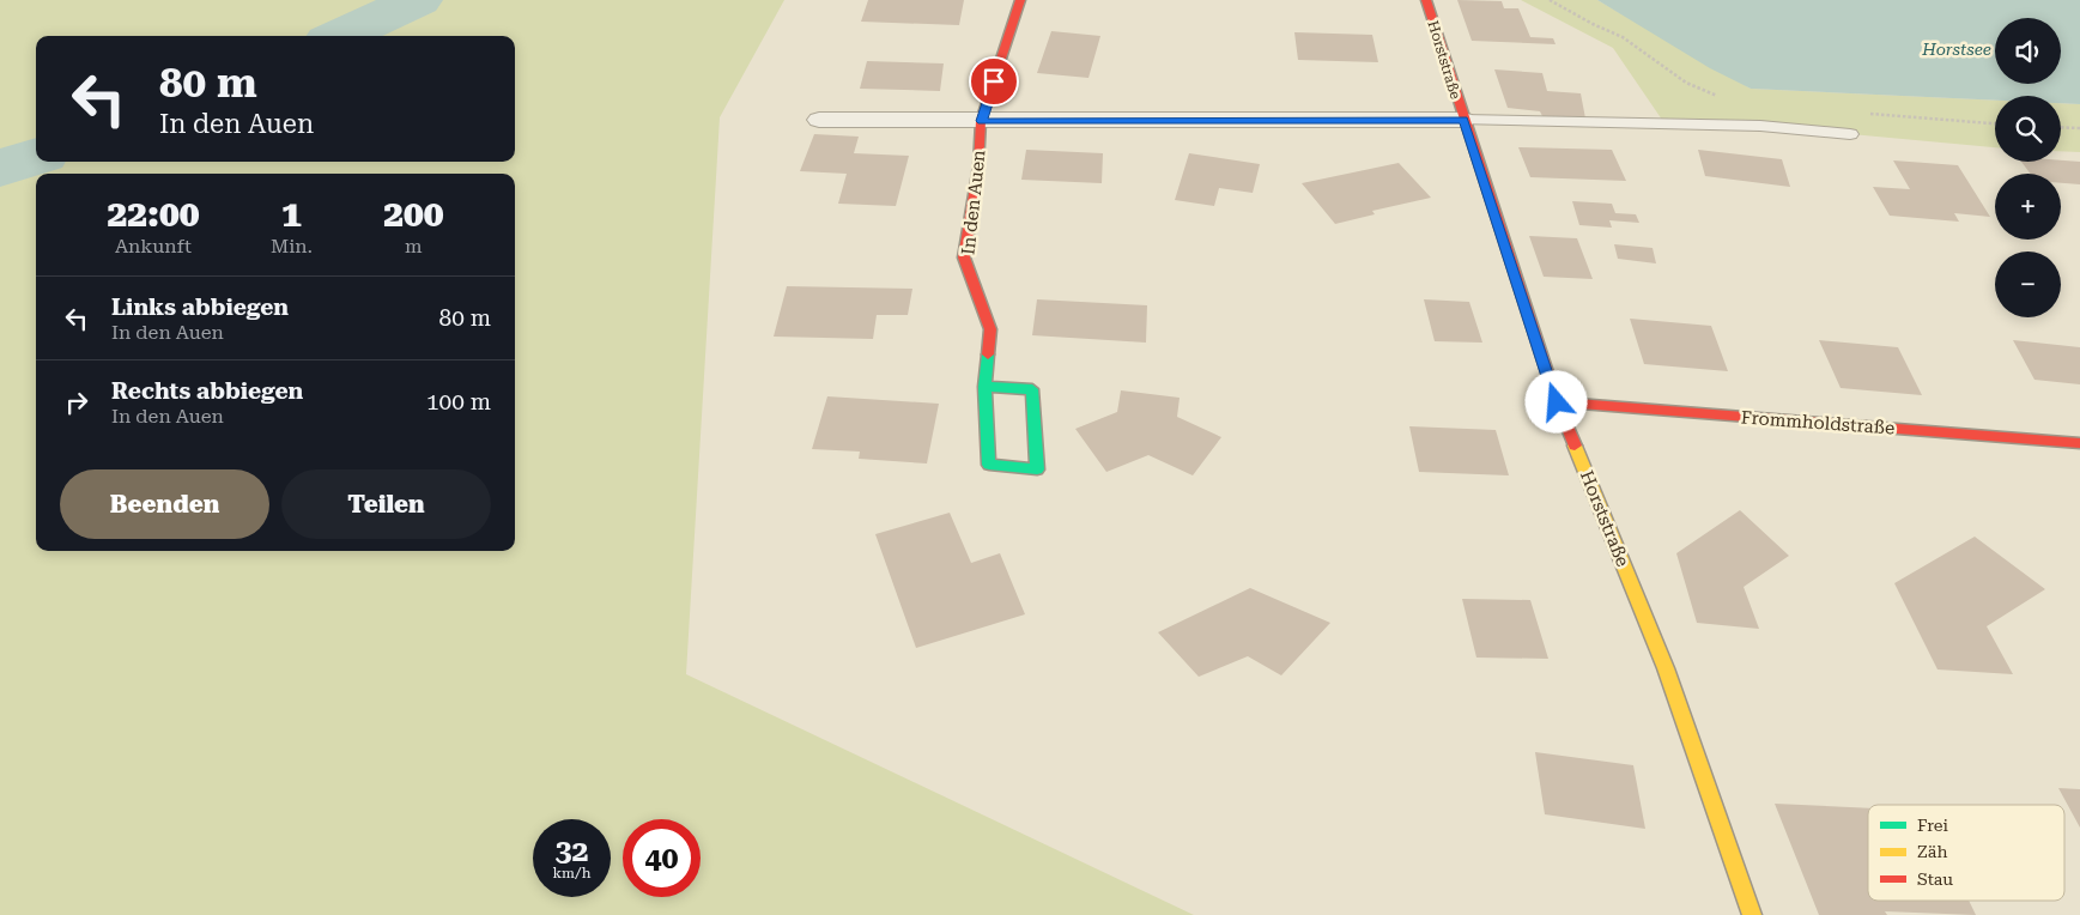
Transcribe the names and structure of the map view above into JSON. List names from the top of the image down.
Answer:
{
  "streets": {
    "street": ["Horststraße", "In den Auen", "Frommholdstraße"]
  },
  "crossings": [
    ["Horststraße", "Frommholdstraße"]
  ],
  "water": ["Horstsee"],
  "legend": ["Frei", "Zäh", "Stau"],
  "page": {
    "map_buttons": ["+", "−"],
    "turn": ["80 m", "In den Auen"],
    "eta": [
      "22:00",
      "Ankunft",
      "1",
      "Min.",
      "200",
      "m"
    ],
    "list": [
      {
        "name": "Links abbiegen",
        "note": "In den Auen",
        "value": "80 m"
      },
      {
        "name": "Rechts abbiegen",
        "note": "In den Auen",
        "value": "100 m"
      }
    ],
    "buttons": ["Beenden", "Teilen"],
    "speed": "32 km/h",
    "limit": "40"
  }
}
